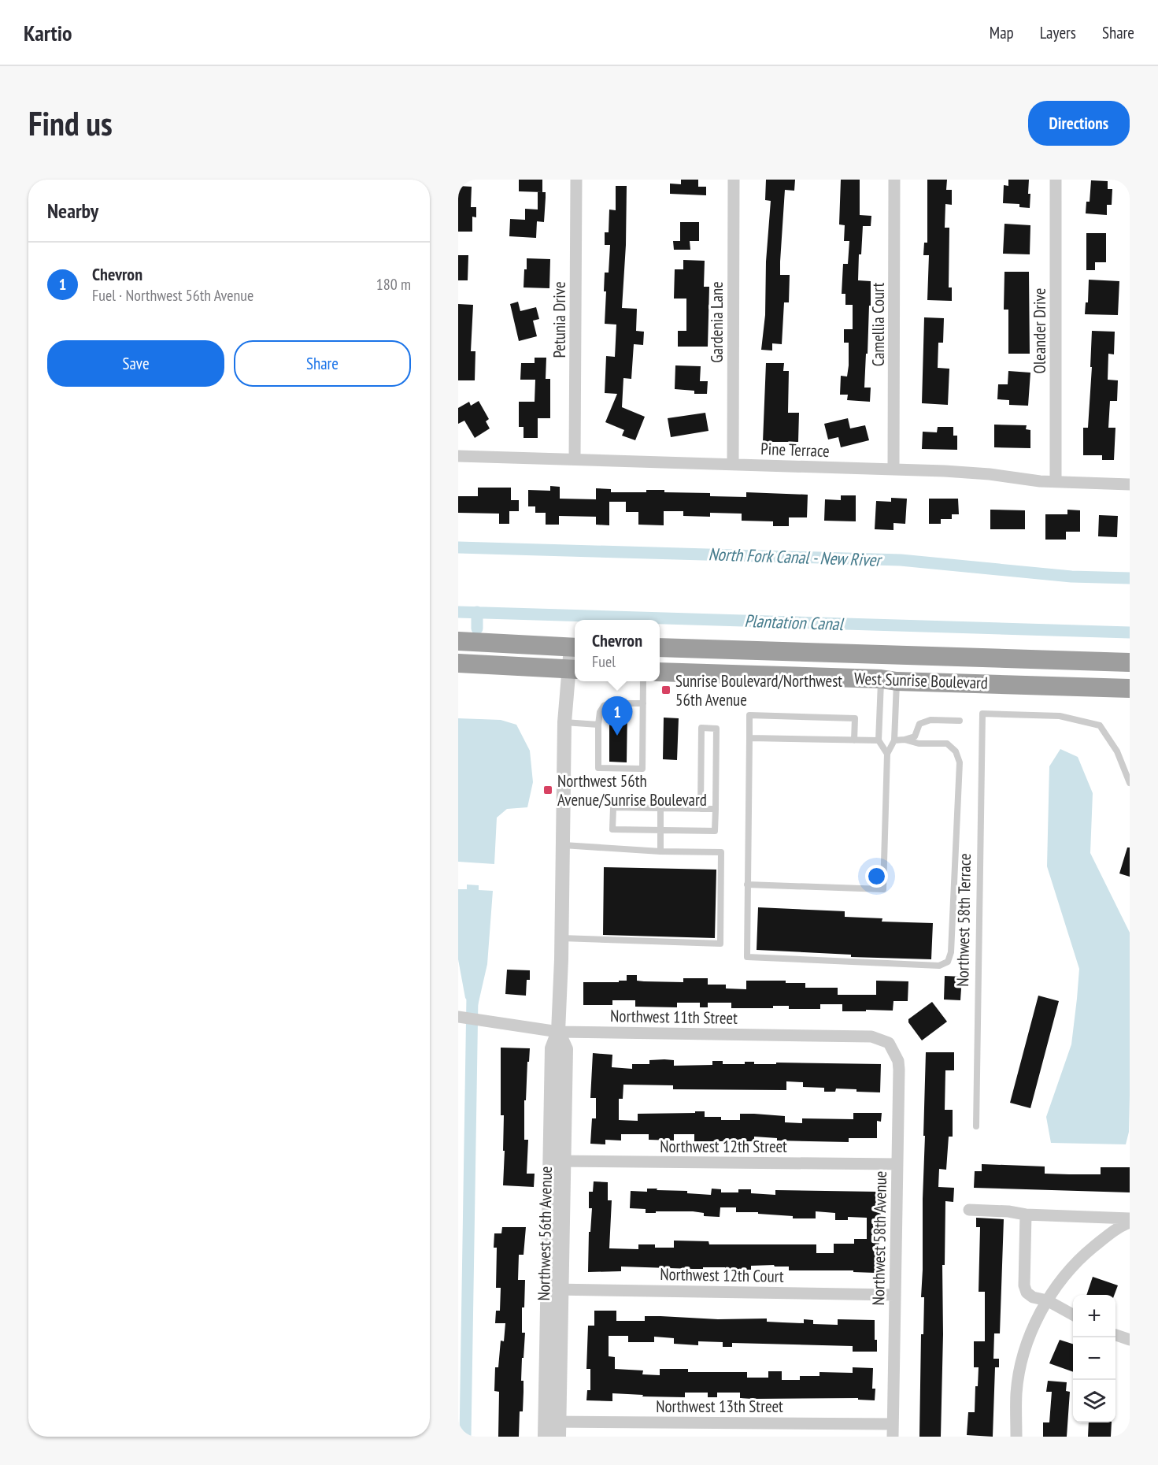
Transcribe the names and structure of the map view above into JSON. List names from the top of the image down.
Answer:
{
  "streets": {
    "highway": ["West Sunrise Boulevard"],
    "street": [
      "Petunia Drive",
      "Gardenia Lane",
      "Camellia Court",
      "Oleander Drive",
      "Pine Terrace",
      "Northwest 11th Street",
      "Northwest 12th Street",
      "Northwest 56th Avenue",
      "Northwest 58th Avenue",
      "Northwest 12th Court",
      "Northwest 13th Street"
    ],
    "lane": ["Northwest 58th Terrace"]
  },
  "crossings": [
    ["Petunia Drive", "Pine Terrace"],
    ["Gardenia Lane", "Pine Terrace"],
    ["Camellia Court", "Pine Terrace"],
    ["Oleander Drive", "Pine Terrace"],
    ["Northwest 11th Street", "Northwest 56th Avenue"],
    ["Northwest 11th Street", "Northwest 58th Avenue"],
    ["Northwest 12th Street", "Northwest 56th Avenue"],
    ["Northwest 12th Street", "Northwest 58th Avenue"],
    ["Northwest 56th Avenue", "Northwest 12th Court"],
    ["Northwest 56th Avenue", "Northwest 13th Street"],
    ["Northwest 58th Avenue", "Northwest 12th Court"],
    ["Northwest 58th Avenue", "Northwest 13th Street"]
  ],
  "water": ["North Fork Canal - New River", "Plantation Canal"],
  "places": {
    "transit": ["Sunrise Boulevard/Northwest 56th Avenue", "Northwest 56th Avenue/Sunrise Boulevard"]
  },
  "page": {
    "header": "Kartio",
    "nav": ["Map", "Layers", "Share"],
    "buttons": [
      "Directions",
      ["Save", "Share"]
    ],
    "title": "Find us",
    "heading": "Nearby",
    "list": [
      {
        "mark": "1",
        "name": "Chevron",
        "note": "Fuel · Northwest 56th Avenue",
        "value": "180 m"
      }
    ],
    "popup": ["Chevron", "Fuel"],
    "pins": "1",
    "map_buttons": ["+", "−"]
  }
}
